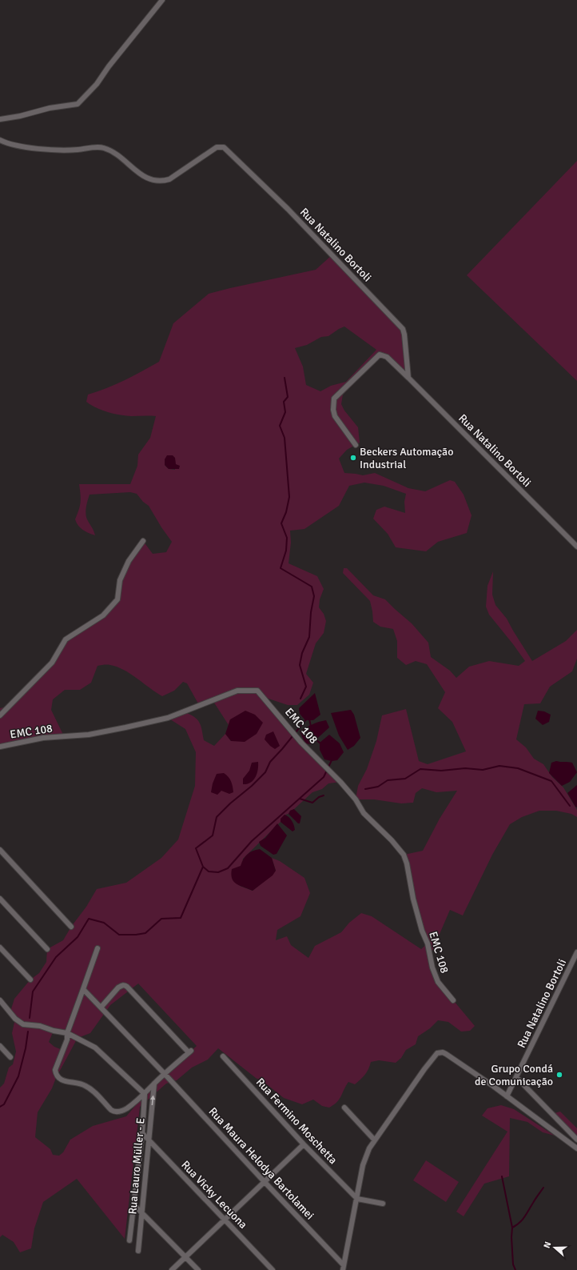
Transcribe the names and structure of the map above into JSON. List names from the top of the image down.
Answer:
{
  "streets": {
    "street": [
      "Rua Natalino Bortoli",
      "EMC 108",
      "Rua Fermino Moschetta",
      "Rua Maura Helodya Bartolamei",
      "Rua Lauro Müller - E",
      "Rua Vicky Lecuona"
    ]
  },
  "crossings": [
    ["Rua Lauro Müller - E", "Rua Vicky Lecuona"]
  ],
  "places": ["Beckers Automação Industrial", "Grupo Condá de Comunicação"],
  "north": "left"
}
